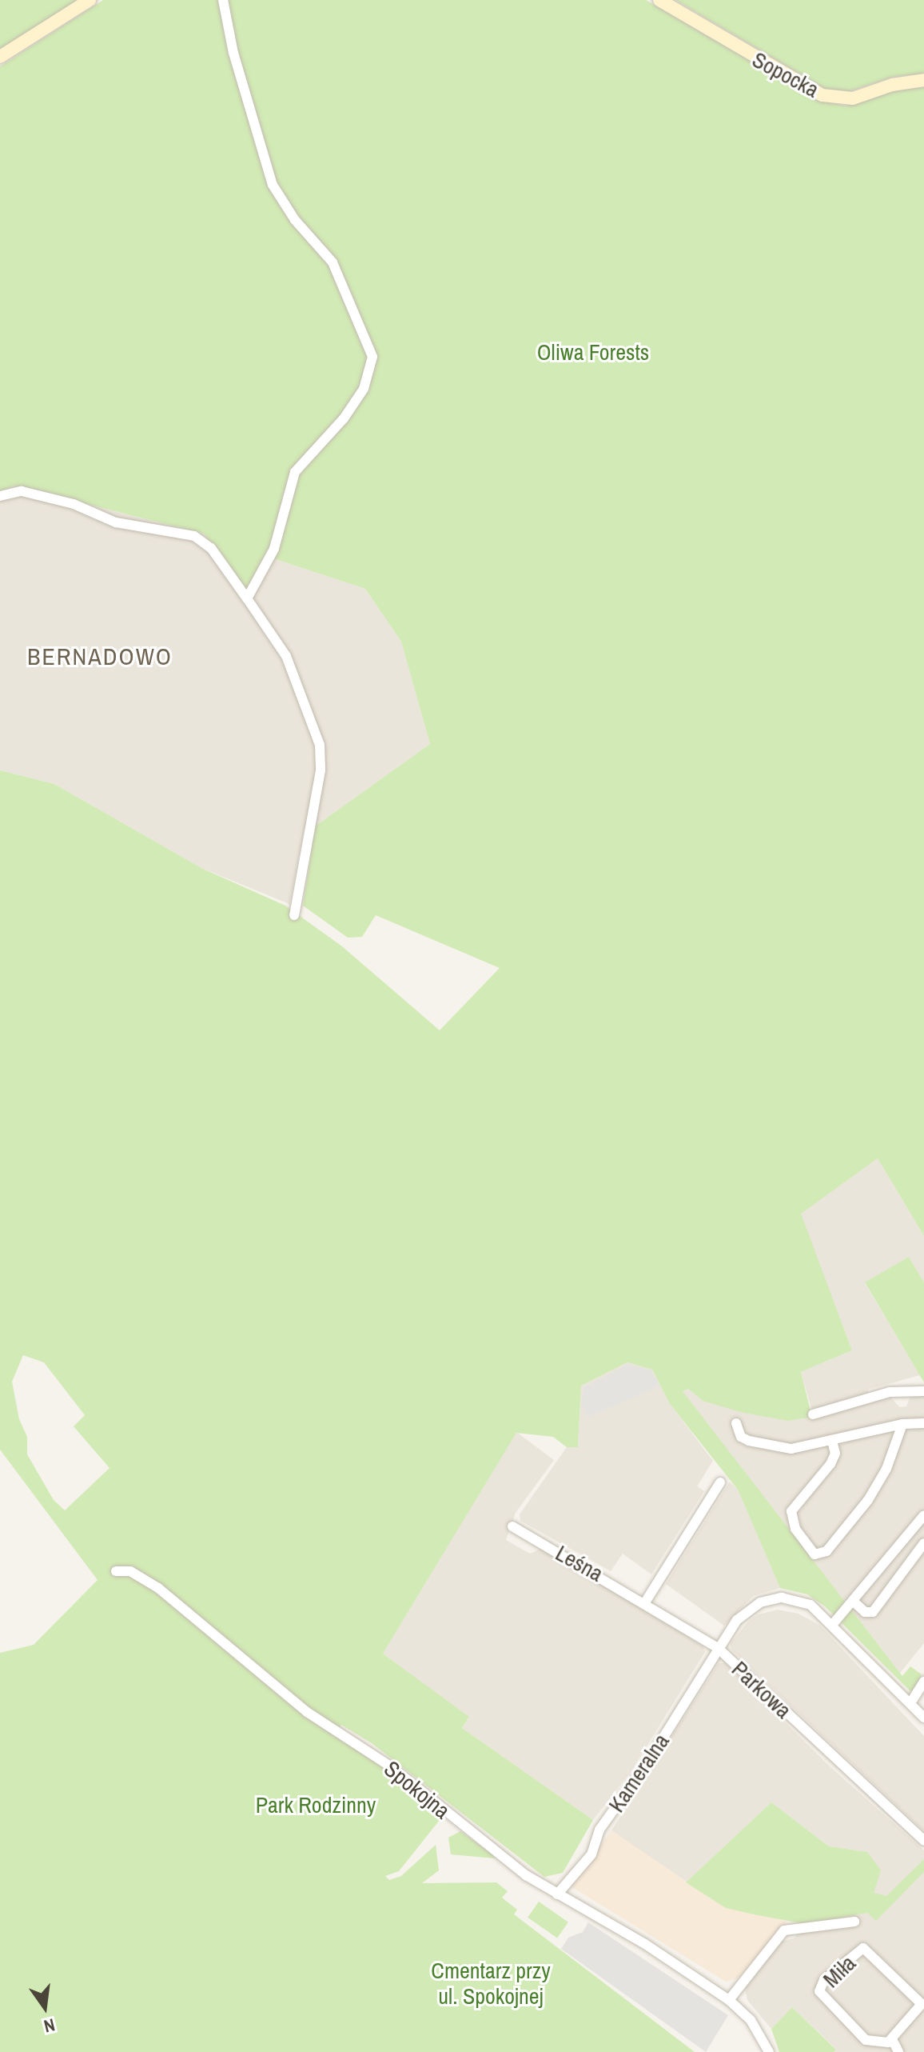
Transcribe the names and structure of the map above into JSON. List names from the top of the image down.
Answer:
{
  "streets": {
    "main road": ["Sopocka"],
    "street": [
      "Leśna",
      "Parkowa",
      "Kameralna",
      "Spokojna",
      "Miła"
    ]
  },
  "crossings": [
    ["Leśna", "Parkowa"],
    ["Leśna", "Kameralna"],
    ["Parkowa", "Kameralna"],
    ["Kameralna", "Spokojna"]
  ],
  "districts": ["BERNADOWO"],
  "parks": ["Oliwa Forests", "Park Rodzinny", "Cmentarz przy ul. Spokojnej"],
  "north": "bottom"
}
